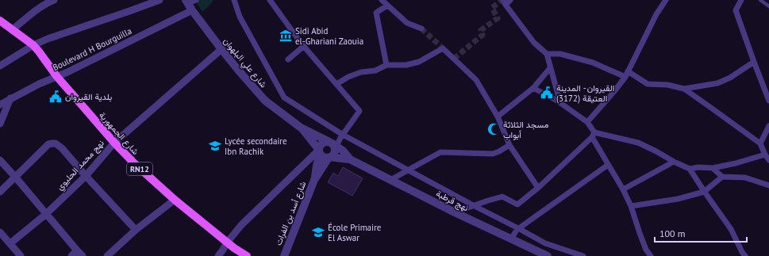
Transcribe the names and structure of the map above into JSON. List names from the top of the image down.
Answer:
{
  "streets": {
    "main road": ["شارع الجمهورية", "RN12"],
    "street": [
      "Boulevard H Bourguilla",
      "شارع علي البلهوان",
      "نهج محمد الحليوي",
      "نهج قرطبة",
      "شارع أسد بن الفرات"
    ]
  },
  "crossings": [
    ["Boulevard H Bourguilla", "شارع علي البلهوان"],
    ["Boulevard H Bourguilla", "شارع الجمهورية"],
    ["شارع علي البلهوان", "نهج محمد الحليوي"],
    ["شارع الجمهورية", "نهج محمد الحليوي"]
  ],
  "places": {
    "museum": ["Sidi Abid el-Ghariani Zaouia"],
    "public building": ["القيروان - المدينة العتيقة (3172)", "بلدية القيروان"],
    "mosque": ["مسجد الثلاثة أبواب"],
    "school or university": ["Lycée secondaire Ibn Rachik", "École Primaire El Aswar"]
  },
  "scale_bar": "100 m"
}
